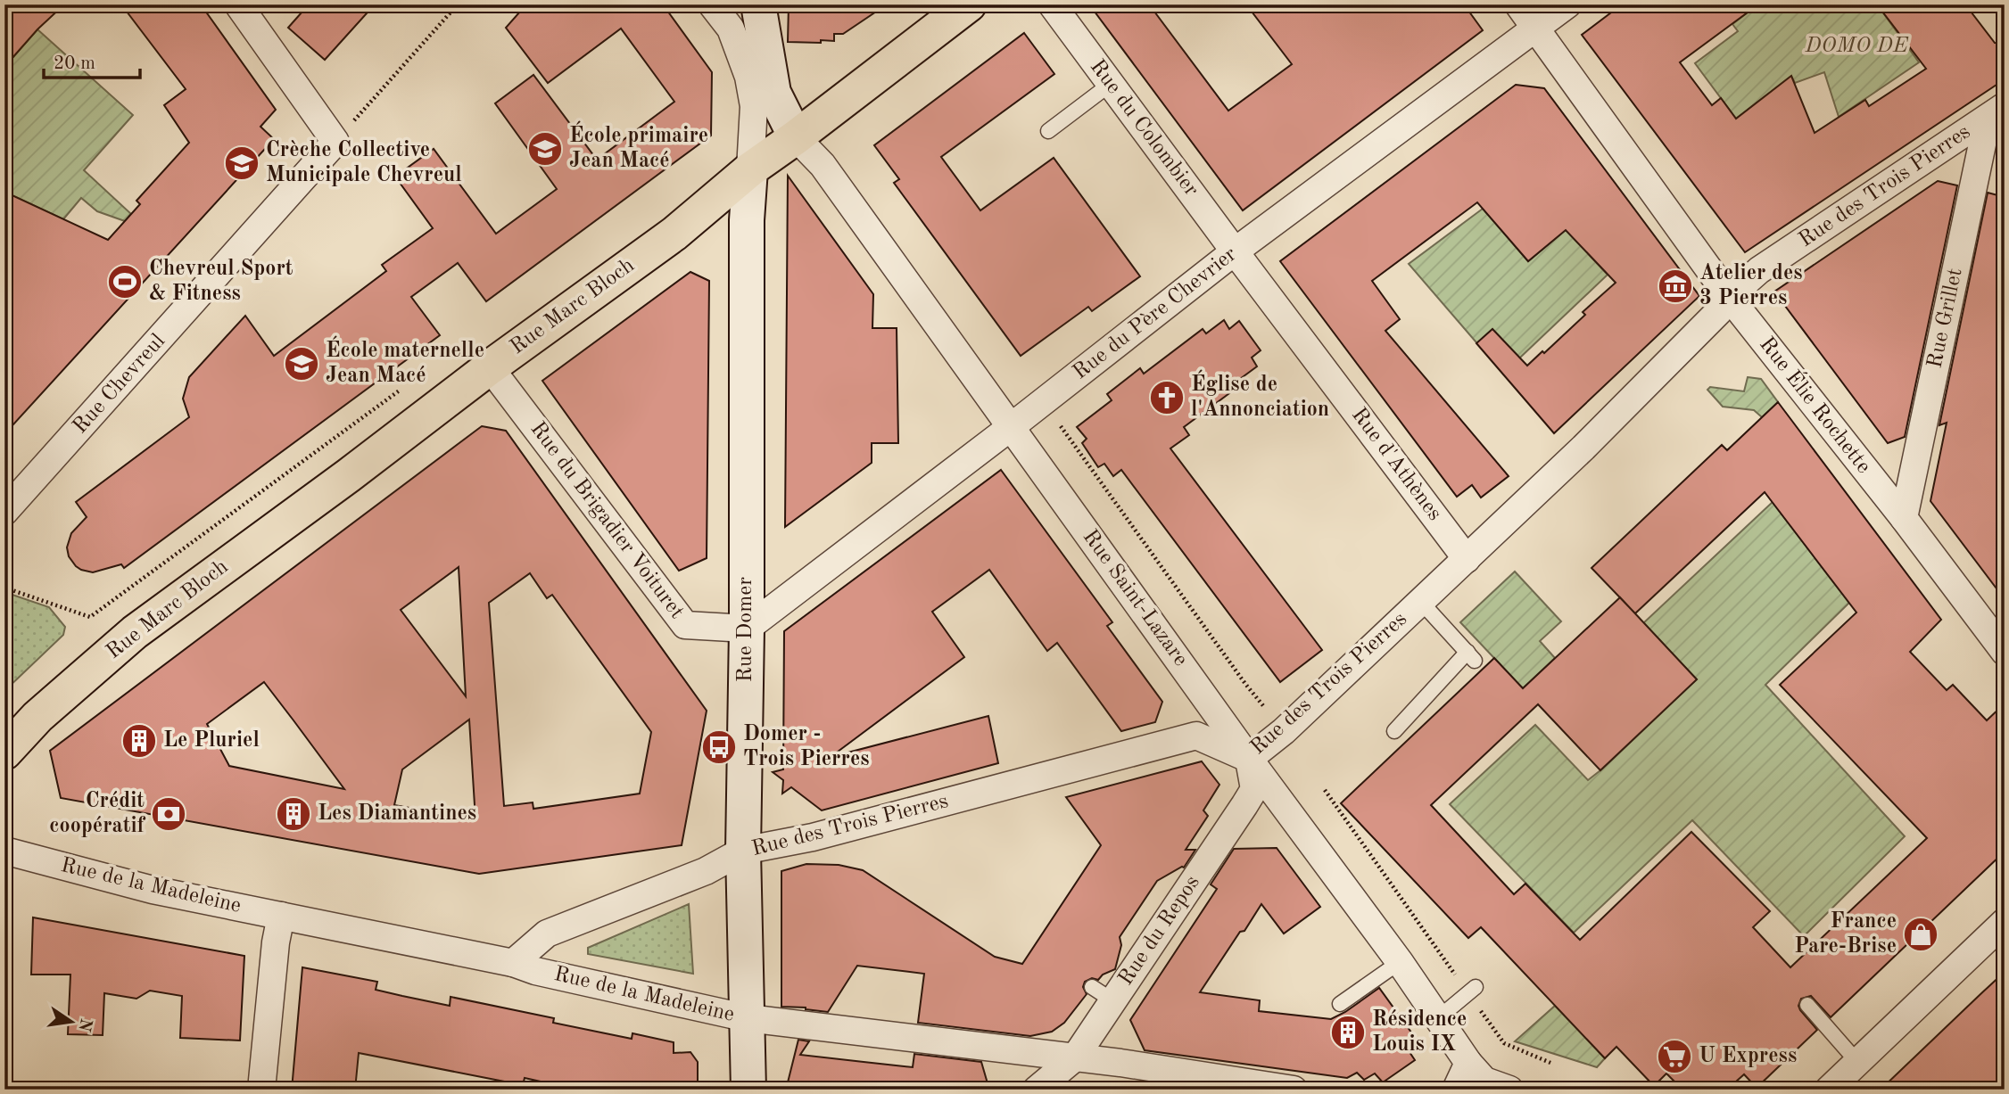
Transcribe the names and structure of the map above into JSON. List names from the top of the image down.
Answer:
{
  "streets": {
    "main road": ["Rue Marc Bloch"],
    "street": [
      "Rue du Colombier",
      "Rue des Trois Pierres",
      "Rue du Père Chevrier",
      "Rue Grillet",
      "Rue Chevreul",
      "Rue Élie Rochette",
      "Rue d'Athènes",
      "Rue du Brigadier Voituret",
      "Rue Saint-Lazare",
      "Rue Domer",
      "Rue de la Madeleine",
      "Rue du Repos"
    ]
  },
  "crossings": [
    ["Rue du Colombier", "Rue du Père Chevrier"],
    ["Rue du Colombier", "Rue d'Athènes"],
    ["Rue des Trois Pierres", "Rue Grillet"],
    ["Rue des Trois Pierres", "Rue Élie Rochette"],
    ["Rue des Trois Pierres", "Rue d'Athènes"],
    ["Rue des Trois Pierres", "Rue Saint-Lazare"],
    ["Rue des Trois Pierres", "Rue Domer"],
    ["Rue des Trois Pierres", "Rue de la Madeleine"],
    ["Rue des Trois Pierres", "Rue du Repos"],
    ["Rue Marc Bloch", "Rue du Brigadier Voituret"],
    ["Rue Marc Bloch", "Rue Saint-Lazare"],
    ["Rue Marc Bloch", "Rue Domer"],
    ["Rue du Père Chevrier", "Rue Élie Rochette"],
    ["Rue du Père Chevrier", "Rue d'Athènes"],
    ["Rue du Père Chevrier", "Rue du Brigadier Voituret"],
    ["Rue du Père Chevrier", "Rue Saint-Lazare"],
    ["Rue du Père Chevrier", "Rue Domer"],
    ["Rue Grillet", "Rue Élie Rochette"],
    ["Rue du Brigadier Voituret", "Rue Domer"],
    ["Rue Saint-Lazare", "Rue du Repos"],
    ["Rue Domer", "Rue de la Madeleine"],
    ["Rue de la Madeleine", "Rue du Repos"]
  ],
  "parks": ["DOMO DE"],
  "places": {
    "school or university": ["École primaire Jean Macé", "Crèche Collective Municipale Chevreul", "École maternelle Jean Macé"],
    "sports": ["Chevreul Sport & Fitness"],
    "museum": ["Atelier des 3 Pierres"],
    "church": ["Église de l'Annonciation"],
    "building": ["Le Pluriel", "Les Diamantines", "Résidence Louis IX"],
    "bus stop": ["Domer - Trois Pierres"],
    "bank": ["Crédit coopératif"],
    "shop": ["France Pare-Brise"],
    "supermarket": ["U Express"]
  },
  "scale_bar": "20 m",
  "north": "right"
}
